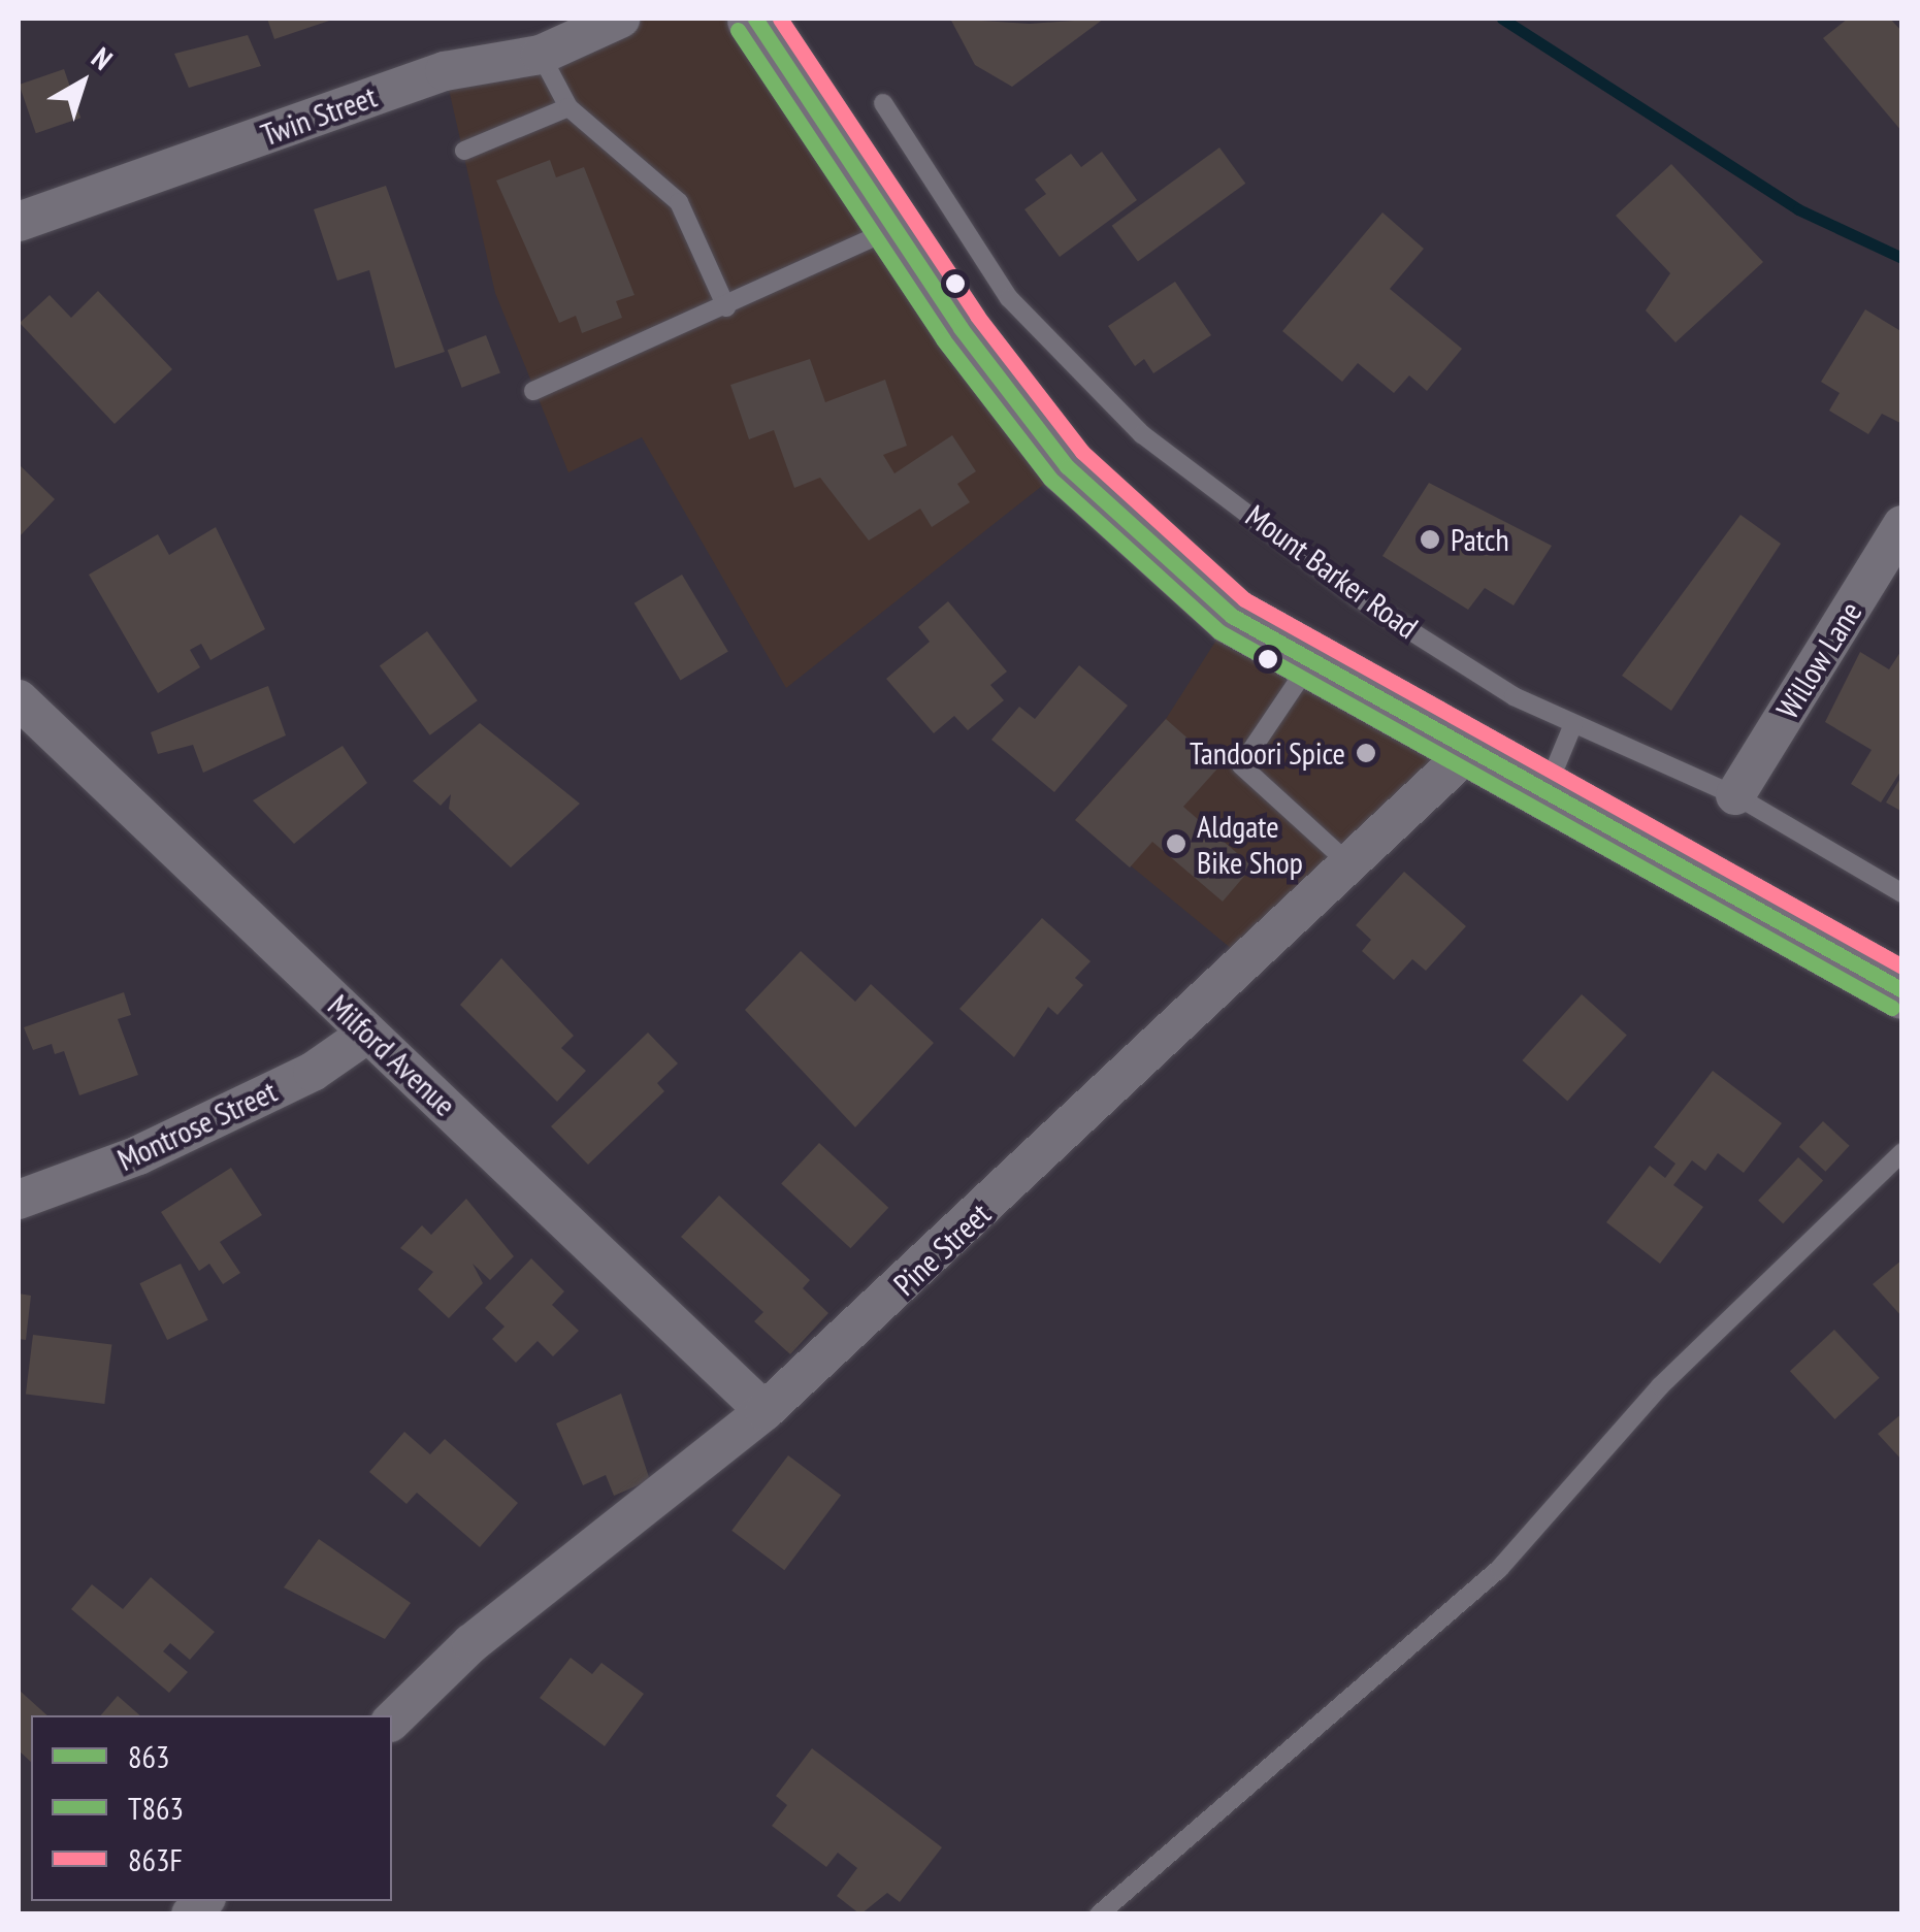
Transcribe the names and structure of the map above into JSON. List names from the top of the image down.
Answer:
{
  "streets": {
    "main road": ["Mount Barker Road"],
    "street": [
      "Twin Street",
      "Willow Lane",
      "Milford Avenue",
      "Montrose Street",
      "Pine Street"
    ]
  },
  "crossings": [
    ["Mount Barker Road", "Willow Lane"],
    ["Mount Barker Road", "Pine Street"],
    ["Milford Avenue", "Montrose Street"],
    ["Milford Avenue", "Pine Street"]
  ],
  "places": ["Patch", "Tandoori Spice", "Aldgate Bike Shop"],
  "lines": ["transit line 863", "transit line 863F", "transit line T863"],
  "legend": ["863", "T863", "863F"],
  "north": "top right"
}
